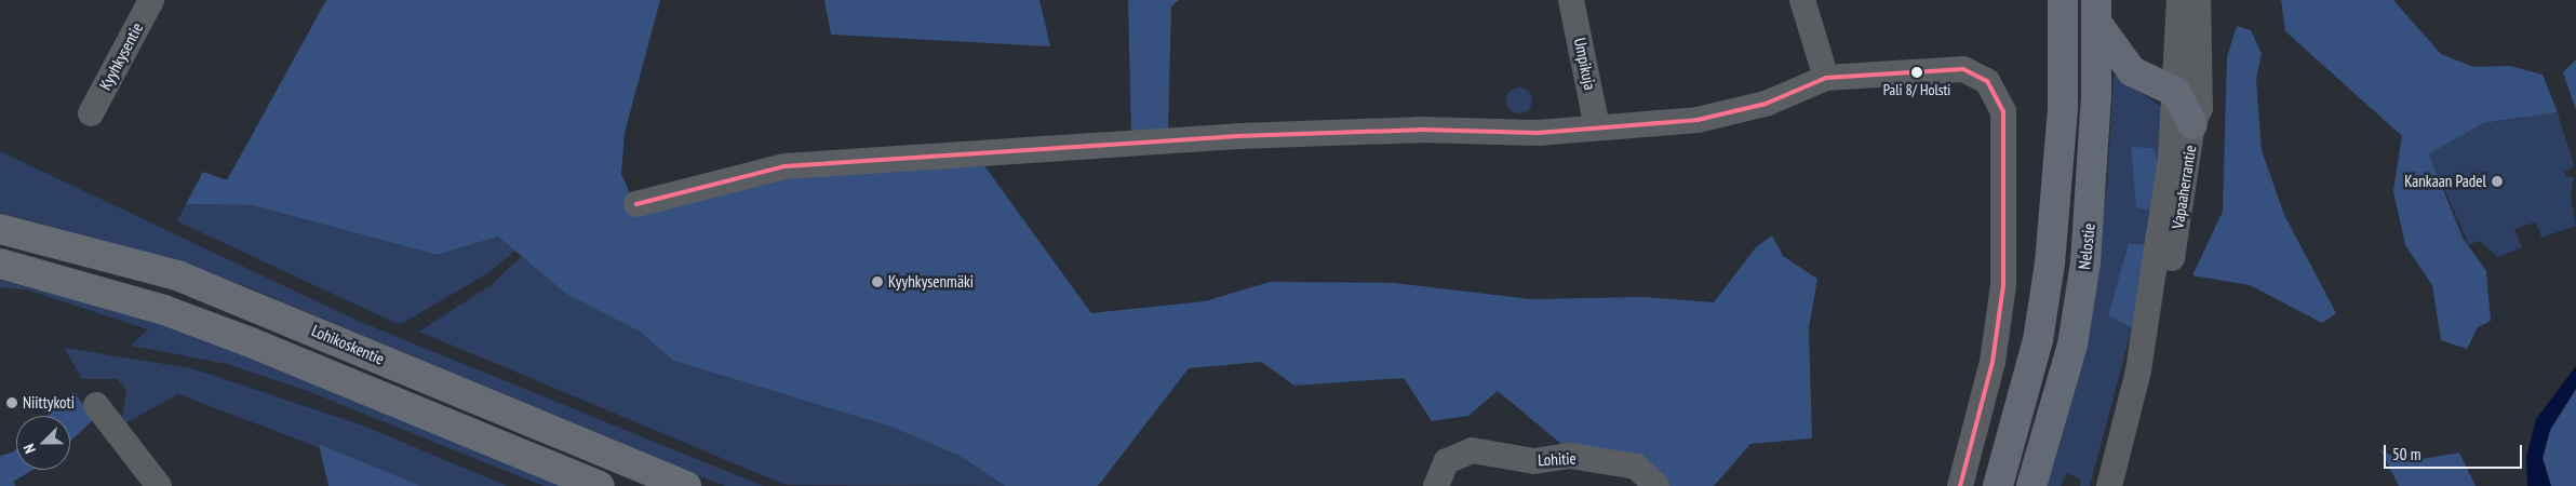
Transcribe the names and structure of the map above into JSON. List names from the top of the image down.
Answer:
{
  "streets": {
    "highway": ["Nelostie"],
    "main road": ["Lohikoskentie"],
    "street": [
      "Kyyhkysentie",
      "Umpikuja",
      "Vapaaherrantie",
      "Lohitie"
    ]
  },
  "places": [
    "Pali 8/ Holsti",
    "Kankaan Padel",
    "Kyyhkysenmäki",
    "Niittykoti"
  ],
  "scale_bar": "50 m",
  "north": "bottom left"
}
